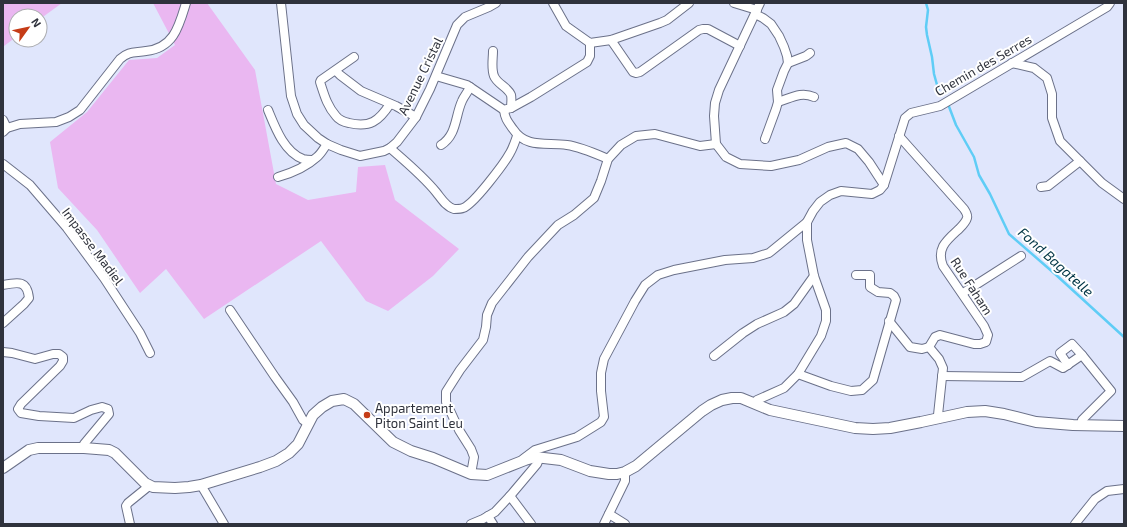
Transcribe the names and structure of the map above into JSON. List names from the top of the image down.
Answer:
{
  "streets": {
    "street": [
      "Chemin des Serres",
      "Avenue Cristal",
      "Impasse Madiel",
      "Rue Faham"
    ]
  },
  "crossings": [
    ["Chemin des Serres", "Rue Faham"]
  ],
  "water": ["Fond Bagatelle"],
  "places": ["Appartement Piton Saint Leu"],
  "north": "top right"
}
